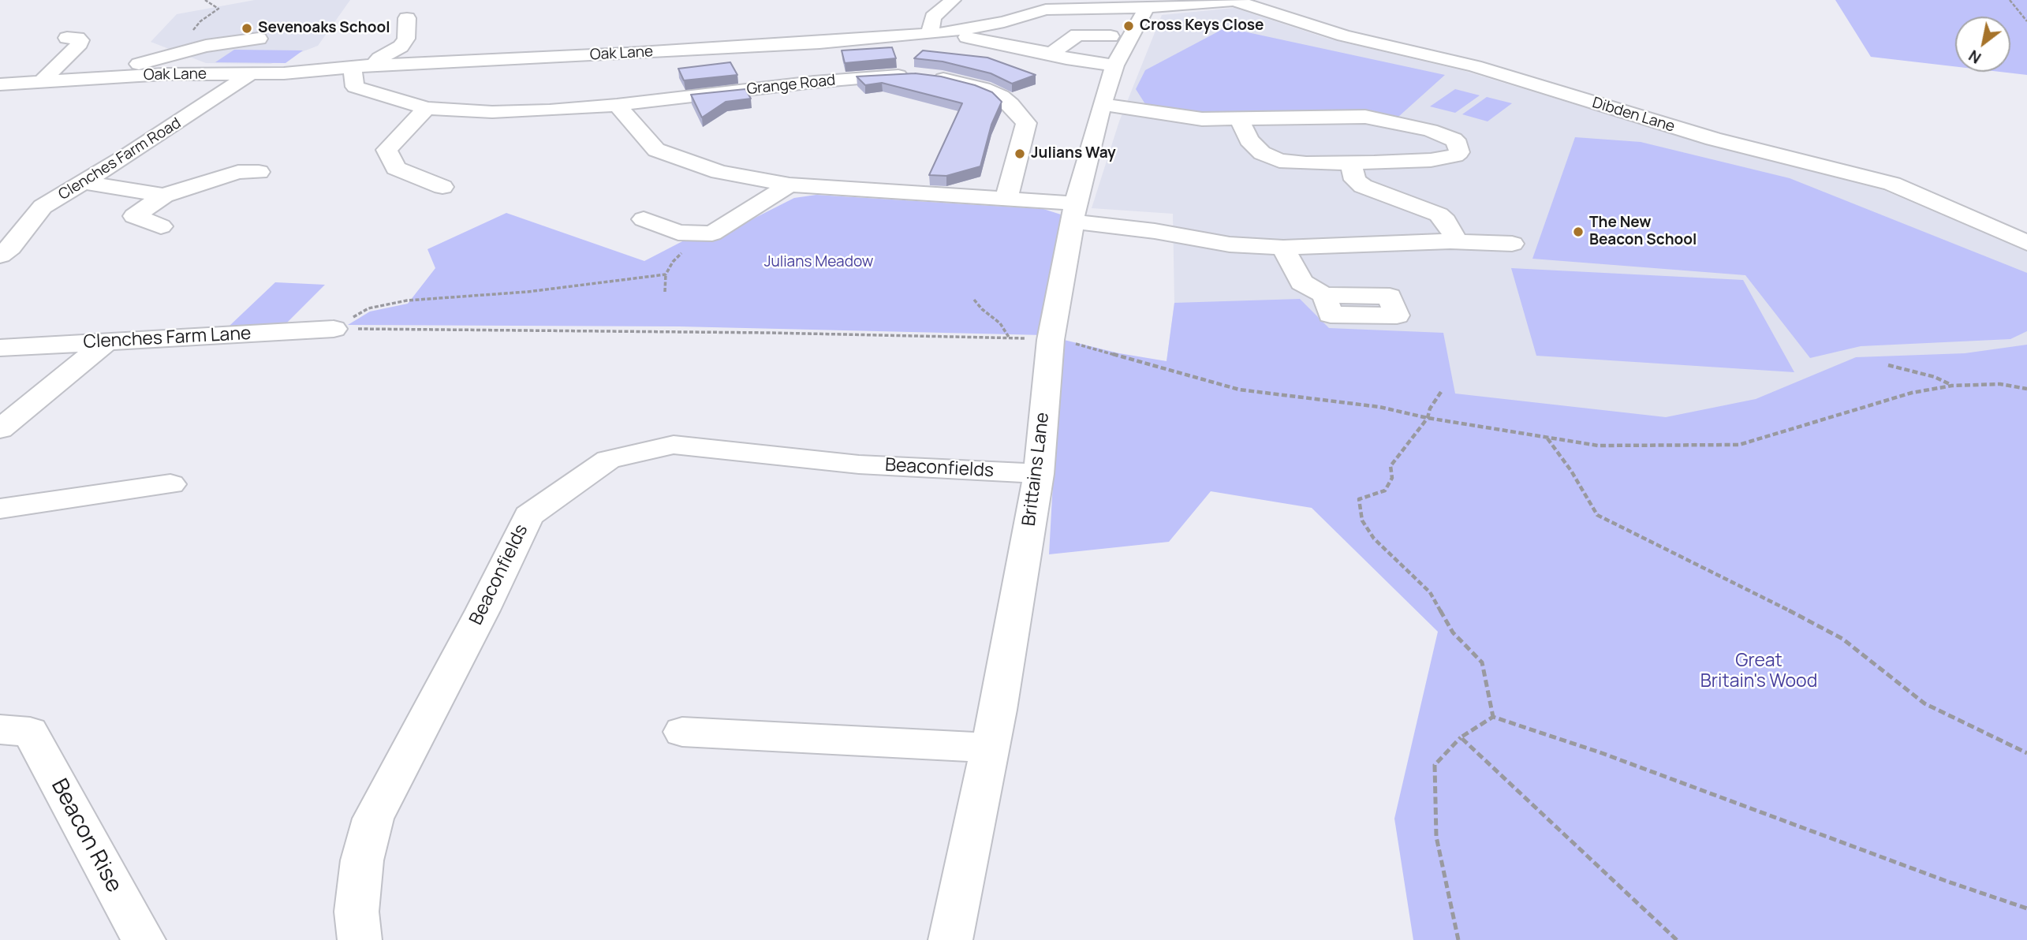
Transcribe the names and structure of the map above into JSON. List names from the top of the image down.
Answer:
{
  "streets": {
    "street": [
      "Oak Lane",
      "Grange Road",
      "Dibden Lane",
      "Clenches Farm Road",
      "Clenches Farm Lane",
      "Beaconfields",
      "Brittains Lane",
      "Beacon Rise"
    ]
  },
  "crossings": [
    ["Oak Lane", "Grange Road"],
    ["Oak Lane", "Dibden Lane"],
    ["Oak Lane", "Clenches Farm Road"],
    ["Oak Lane", "Brittains Lane"],
    ["Beaconfields", "Brittains Lane"]
  ],
  "parks": ["Julians Meadow", "Great Britain's Wood"],
  "places": [
    "Cross Keys Close",
    "Sevenoaks School",
    "Julians Way",
    "The New Beacon School"
  ],
  "north": "bottom left"
}
